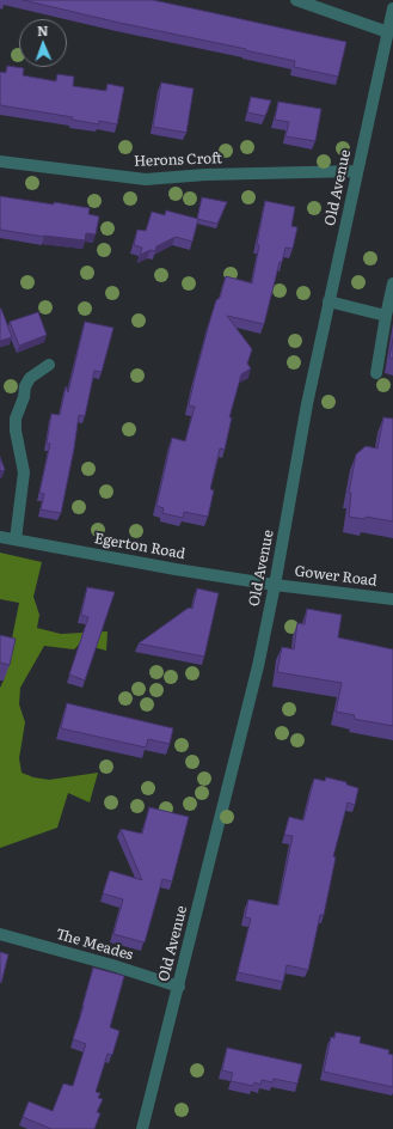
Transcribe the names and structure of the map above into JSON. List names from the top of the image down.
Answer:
{
  "streets": {
    "street": [
      "Herons Croft",
      "Old Avenue",
      "Egerton Road",
      "Gower Road",
      "The Meades"
    ]
  },
  "crossings": [
    ["Herons Croft", "Old Avenue"],
    ["Old Avenue", "Egerton Road"],
    ["Old Avenue", "Gower Road"],
    ["Old Avenue", "The Meades"],
    ["Egerton Road", "Gower Road"]
  ],
  "north": "top"
}
